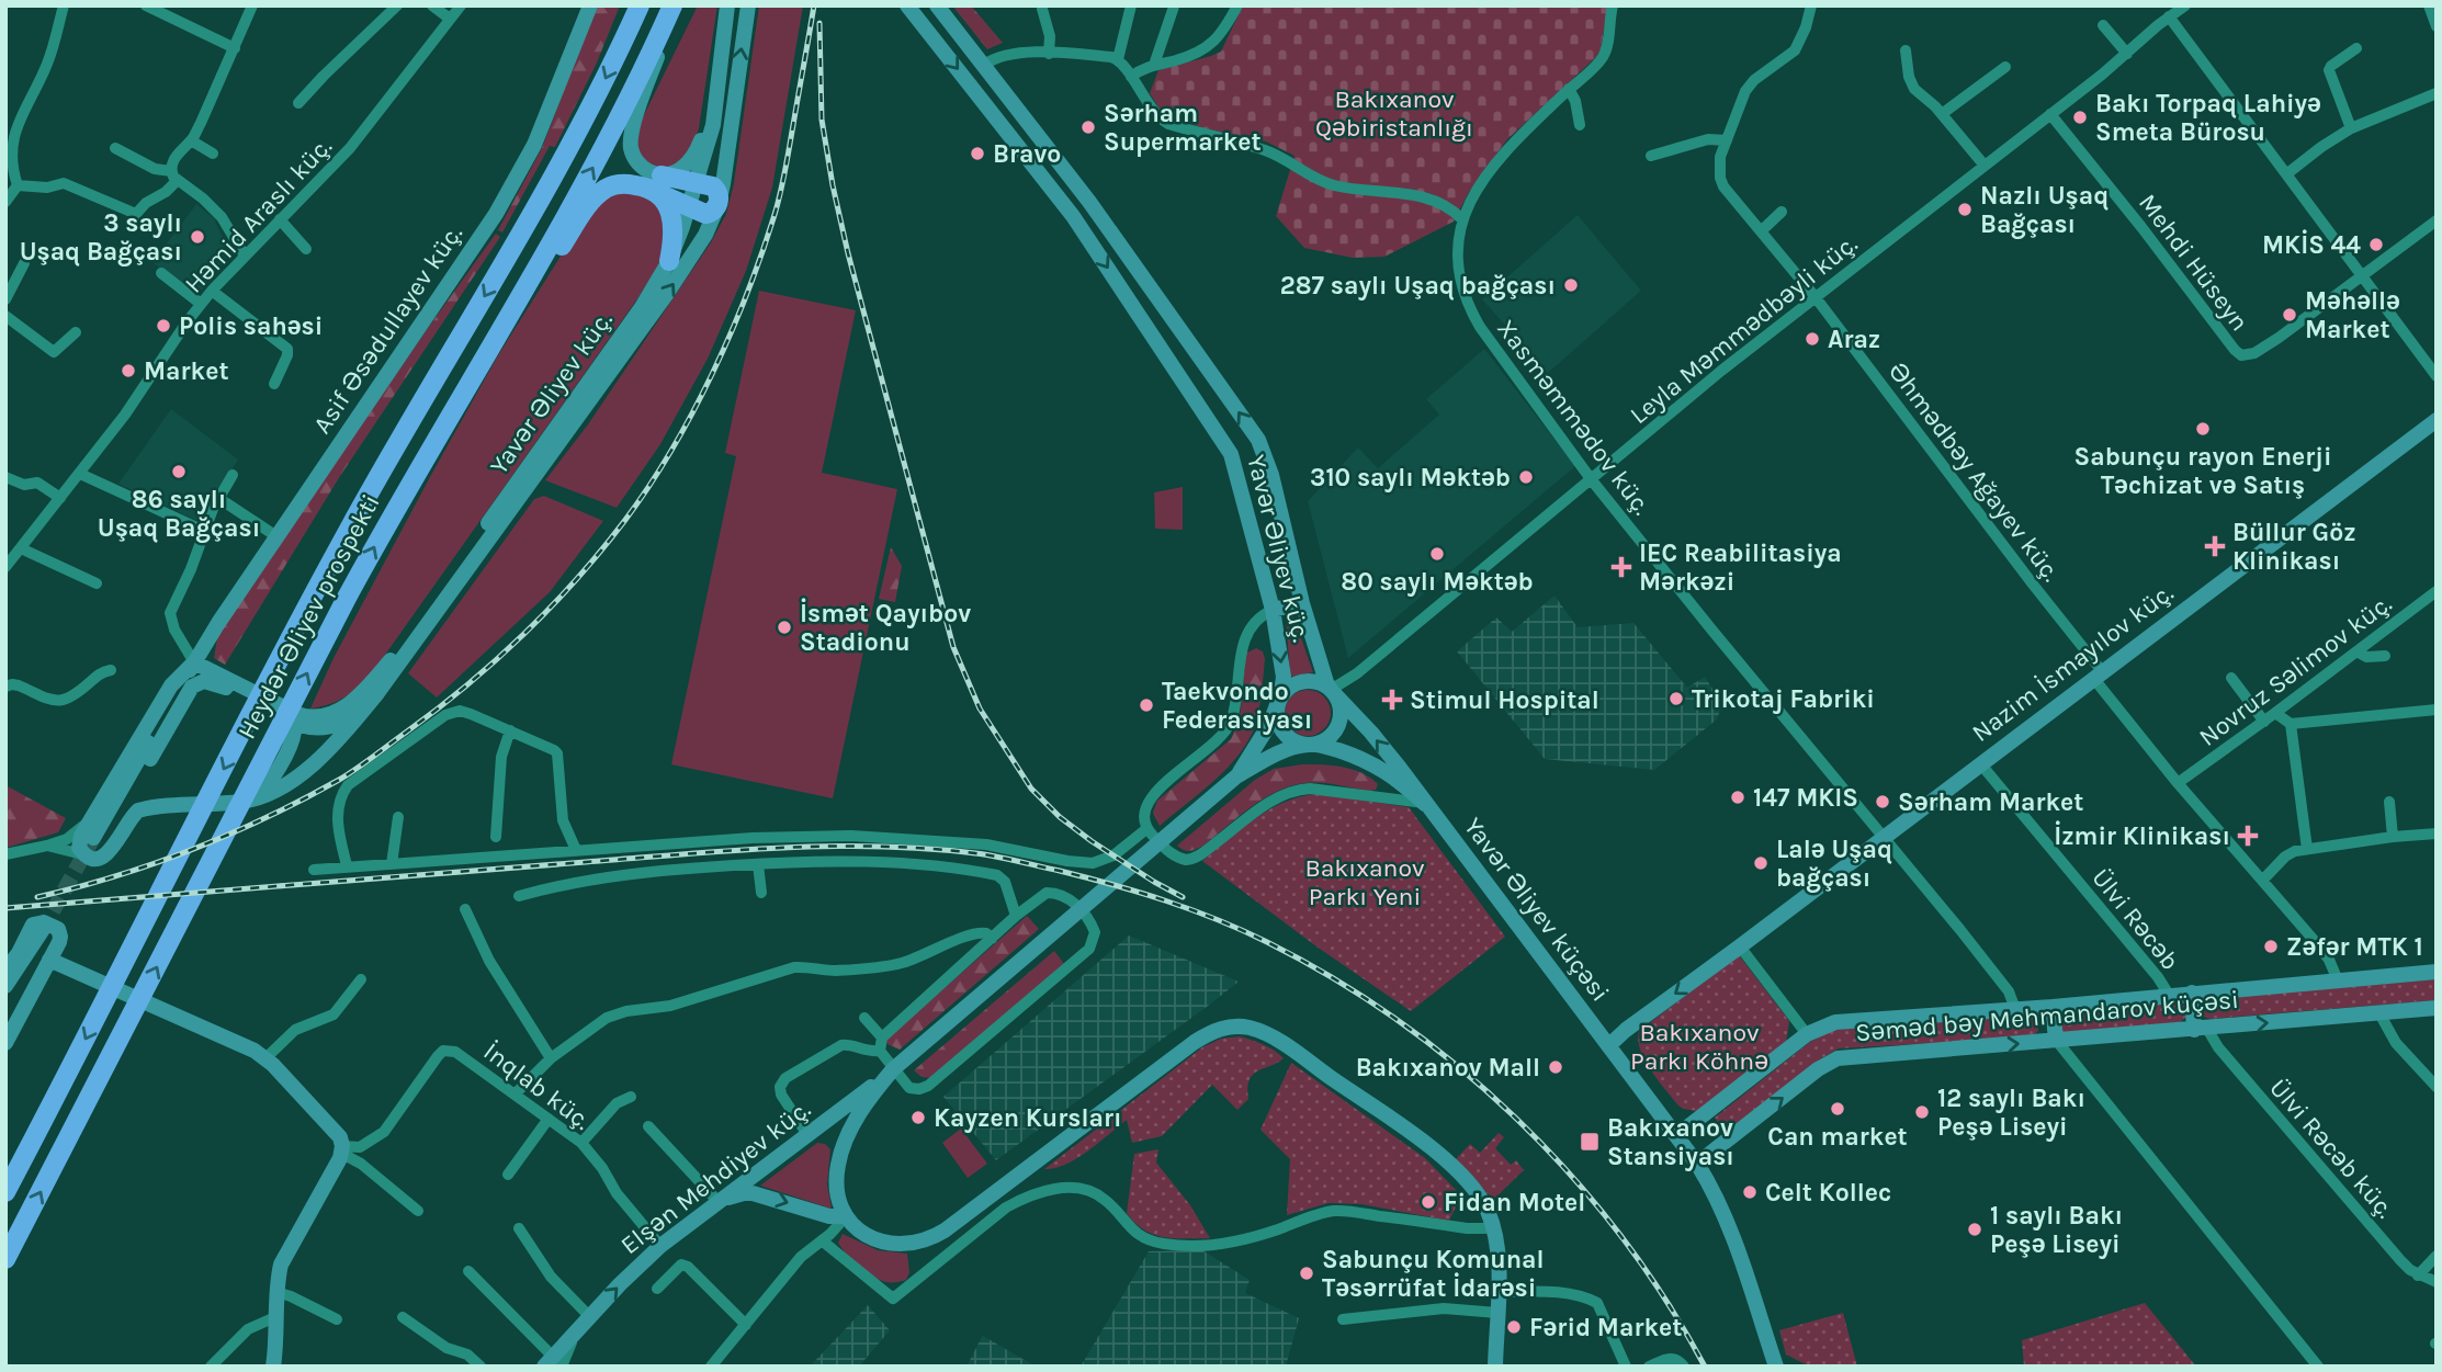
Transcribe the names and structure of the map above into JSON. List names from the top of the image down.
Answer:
{
  "streets": {
    "highway": ["Heydər Əliyev prospekti"],
    "main road": [
      "Asif Əsədullayev küç.",
      "Yavər Əliyev küç.",
      "Nazim İsmayılov küç.",
      "Yavər Əliyev küçəsi",
      "Səməd bəy Mehmandarov küçəsi",
      "Elşən Mehdiyev küç."
    ],
    "street": [
      "Həmid Araslı küç.",
      "Mehdi Hüseyn",
      "Leyla Məmmədbəyli küç.",
      "Xasməmmədov küç.",
      "Əhmədbəy Ağayev küç.",
      "Novruz Səlimov küç.",
      "Ülvi Rəcəb",
      "İnqlab küç.",
      "Ülvi Rəcəb küç."
    ]
  },
  "crossings": [
    ["Mehdi Hüseyn", "Leyla Məmmədbəyli küç."],
    ["Leyla Məmmədbəyli küç.", "Yavər Əliyev küç."],
    ["Leyla Məmmədbəyli küç.", "Xasməmmədov küç."],
    ["Leyla Məmmədbəyli küç.", "Əhmədbəy Ağayev küç."],
    ["Xasməmmədov küç.", "Nazim İsmayılov küç."],
    ["Xasməmmədov küç.", "Səməd bəy Mehmandarov küçəsi"],
    ["Əhmədbəy Ağayev küç.", "Nazim İsmayılov küç."],
    ["Əhmədbəy Ağayev küç.", "Novruz Səlimov küç."],
    ["Əhmədbəy Ağayev küç.", "Səməd bəy Mehmandarov küçəsi"],
    ["Nazim İsmayılov küç.", "Yavər Əliyev küçəsi"],
    ["Nazim İsmayılov küç.", "Ülvi Rəcəb"],
    ["Ülvi Rəcəb", "Səməd bəy Mehmandarov küçəsi"],
    ["Səməd bəy Mehmandarov küçəsi", "Ülvi Rəcəb küç."],
    ["İnqlab küç.", "Elşən Mehdiyev küç."]
  ],
  "parks": ["Bakıxanov Qəbiristanlığı", "Bakıxanov Parkı Yeni", "Bakıxanov Parkı Köhnə"],
  "places": {
    "other": [
      "Bakı Torpaq Lahiyə Smeta Bürosu",
      "Sərham Supermarket",
      "Bravo",
      "Nazlı Uşaq Bağçası",
      "3 saylı Uşaq Bağçası",
      "MKİS 44",
      "287 saylı Uşaq bağçası",
      "Məhəllə Market",
      "Polis sahəsi",
      "Araz",
      "Market",
      "Sabunçu rayon Enerji Təchizat və Satış",
      "86 saylı Uşaq Bağçası",
      "310 saylı Məktəb",
      "80 saylı Məktəb",
      "İsmət Qayıbov Stadionu",
      "Trikotaj Fabriki",
      "Taekvondo Federasiyası",
      "147 MKIS",
      "Sərham Market",
      "Lalə Uşaq bağçası",
      "Zəfər MTK 1",
      "Bakıxanov Mall",
      "Can market",
      "12 saylı Bakı Peşə Liseyi",
      "Kayzen Kursları",
      "Celt Kollec",
      "Fidan Motel",
      "1 saylı Bakı Peşə Liseyi",
      "Sabunçu Komunal Təsərrüfat İdarəsi",
      "Fərid Market"
    ],
    "health": [
      "Büllur Göz Klinikası",
      "IEC Reabilitasiya Mərkəzi",
      "Stimul Hospital",
      "İzmir Klinikası"
    ],
    "transit": ["Bakıxanov Stansiyası"]
  }
}
